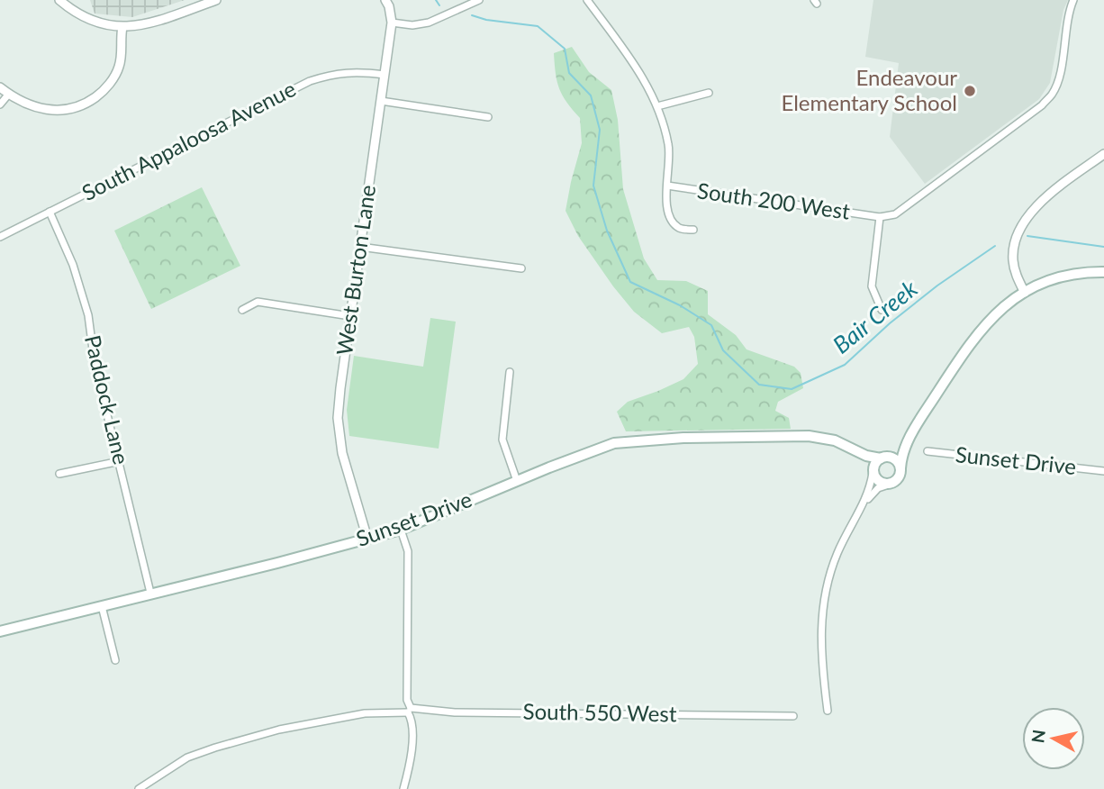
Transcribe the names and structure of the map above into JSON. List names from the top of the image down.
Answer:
{
  "streets": {
    "main road": ["Sunset Drive"],
    "street": [
      "South Appaloosa Avenue",
      "South 200 West",
      "West Burton Lane",
      "Paddock Lane",
      "South 550 West"
    ]
  },
  "crossings": [
    ["South Appaloosa Avenue", "West Burton Lane"],
    ["South Appaloosa Avenue", "Paddock Lane"],
    ["West Burton Lane", "Sunset Drive"],
    ["Paddock Lane", "Sunset Drive"]
  ],
  "water": ["Bair Creek"],
  "places": ["Endeavour Elementary School"],
  "north": "left"
}
